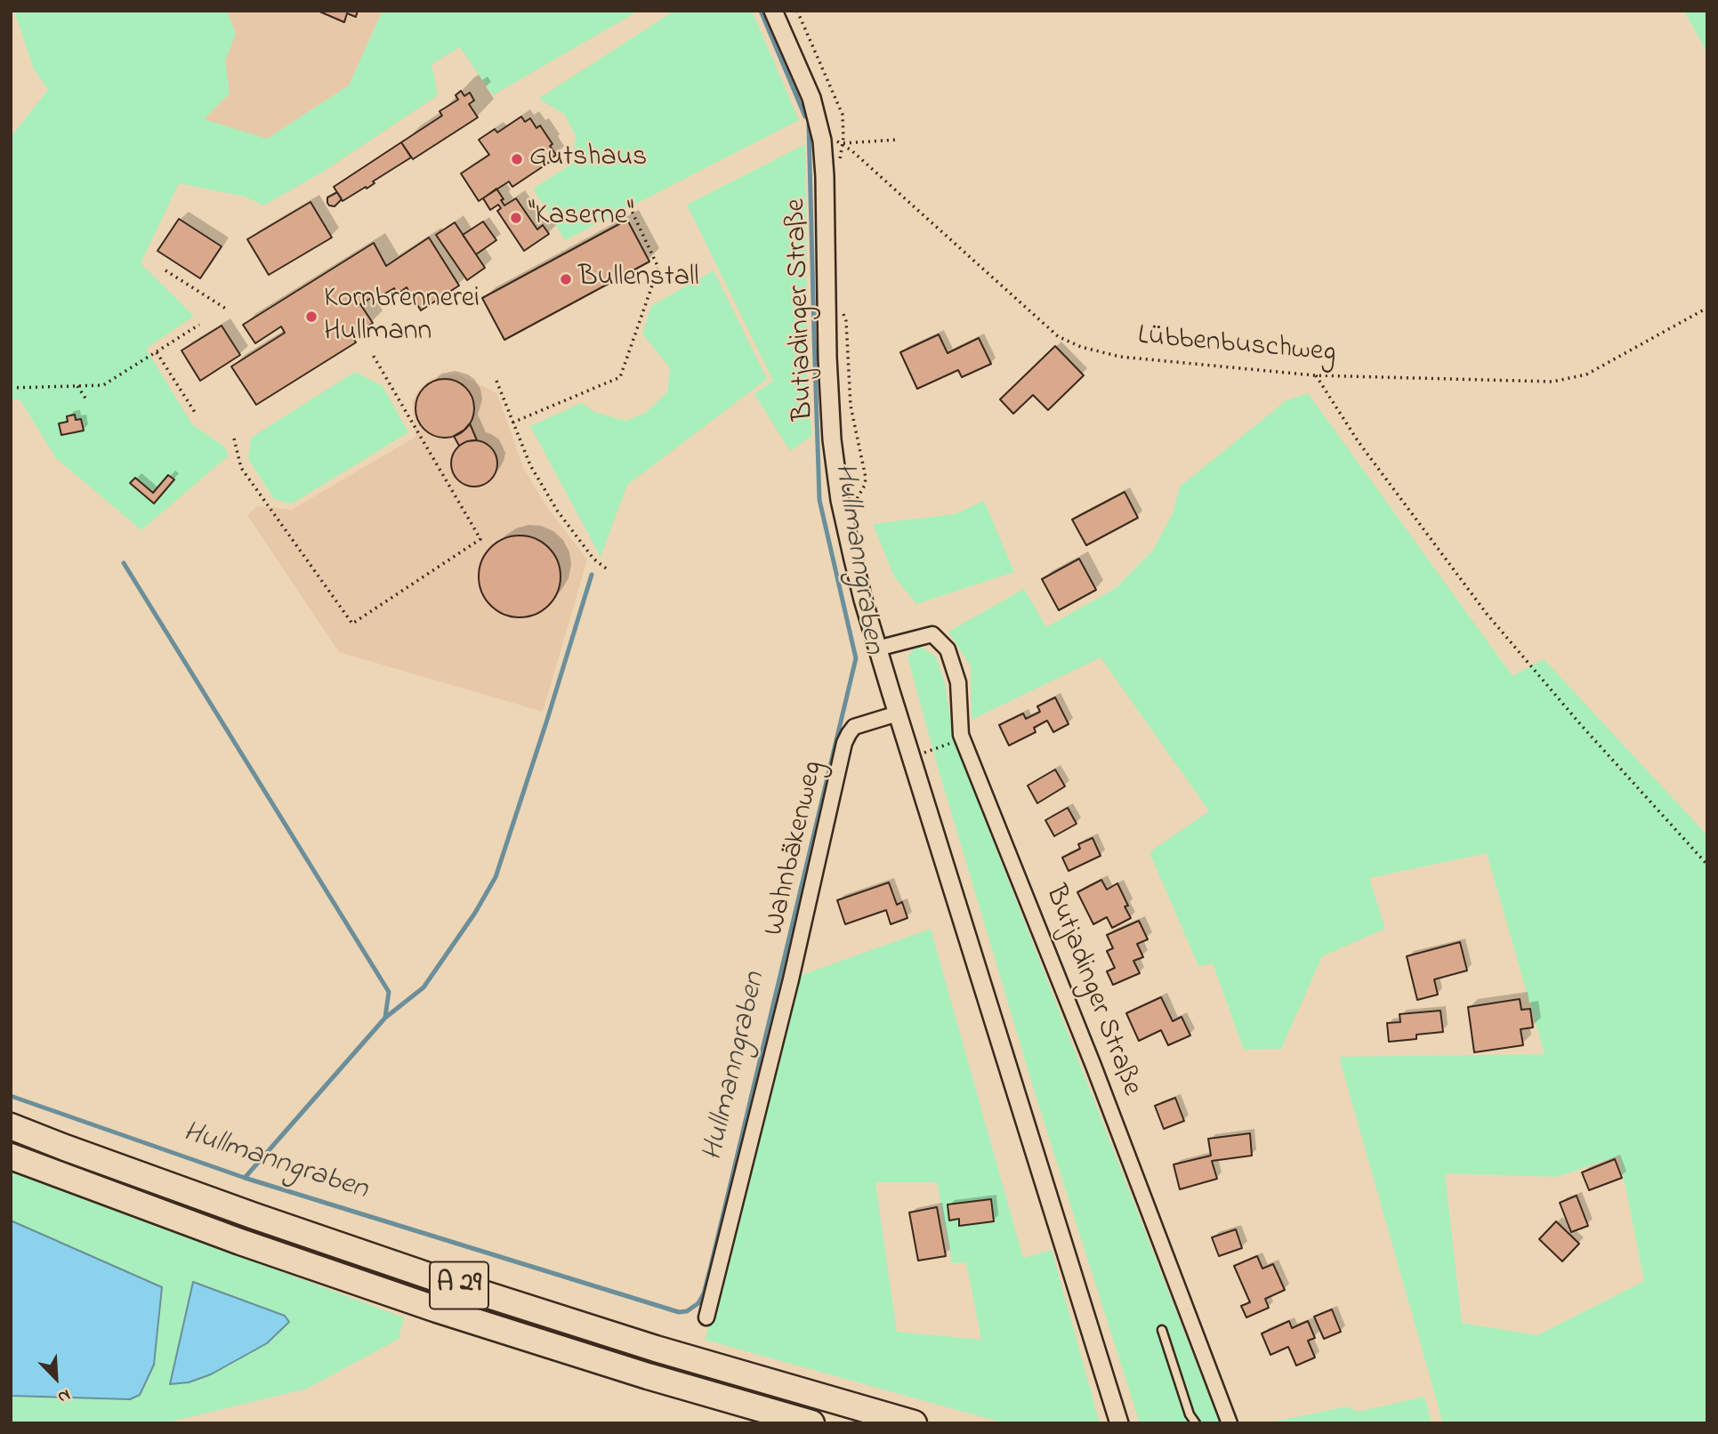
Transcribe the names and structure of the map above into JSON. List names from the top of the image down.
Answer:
{
  "streets": {
    "highway": ["A 29"],
    "street": ["Butjadinger Straße", "Wahnbäkenweg"],
    "path": ["Lübbenbuschweg"]
  },
  "crossings": [
    ["Butjadinger Straße", "Wahnbäkenweg"]
  ],
  "water": ["Hullmanngraben"],
  "places": [
    "Gutshaus",
    "\"Kaserne\"",
    "Bullenstall",
    "Kornbrennerei Hullmann"
  ],
  "north": "bottom right"
}
